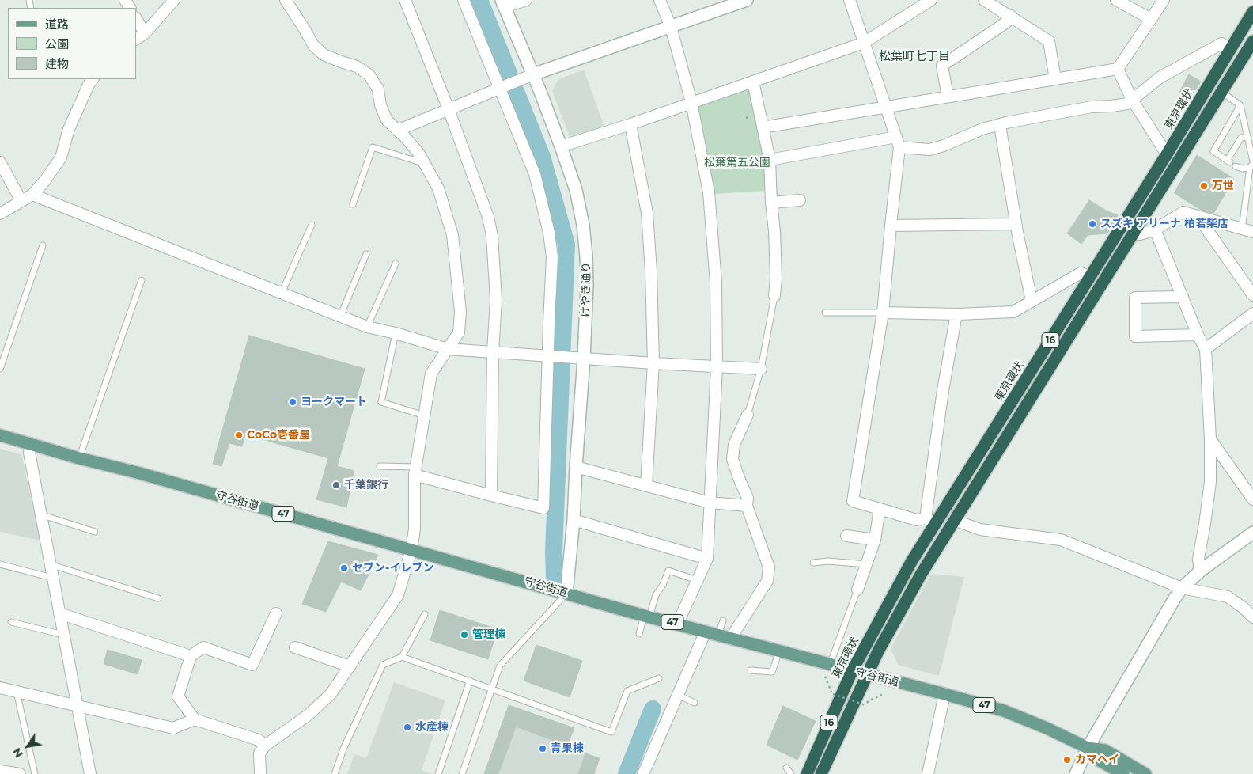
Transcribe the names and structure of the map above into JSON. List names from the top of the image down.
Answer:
{
  "streets": {
    "highway": ["東京環状", "16"],
    "main road": ["守谷街道", "47"],
    "street": ["けやき通り"]
  },
  "crossings": [
    ["東京環状", "守谷街道"],
    ["けやき通り", "守谷街道"],
    ["16", "守谷街道"]
  ],
  "districts": ["松葉町七丁目"],
  "parks": ["松葉第五公園"],
  "places": [
    "万世",
    "スズキ アリーナ 柏若柴店",
    "ヨークマート",
    "CoCo壱番屋",
    "千葉銀行",
    "セブン-イレブン",
    "管理棟",
    "水産棟",
    "青果棟",
    "カマヘイ"
  ],
  "legend": ["道路", "公園", "建物"],
  "north": "bottom left"
}
